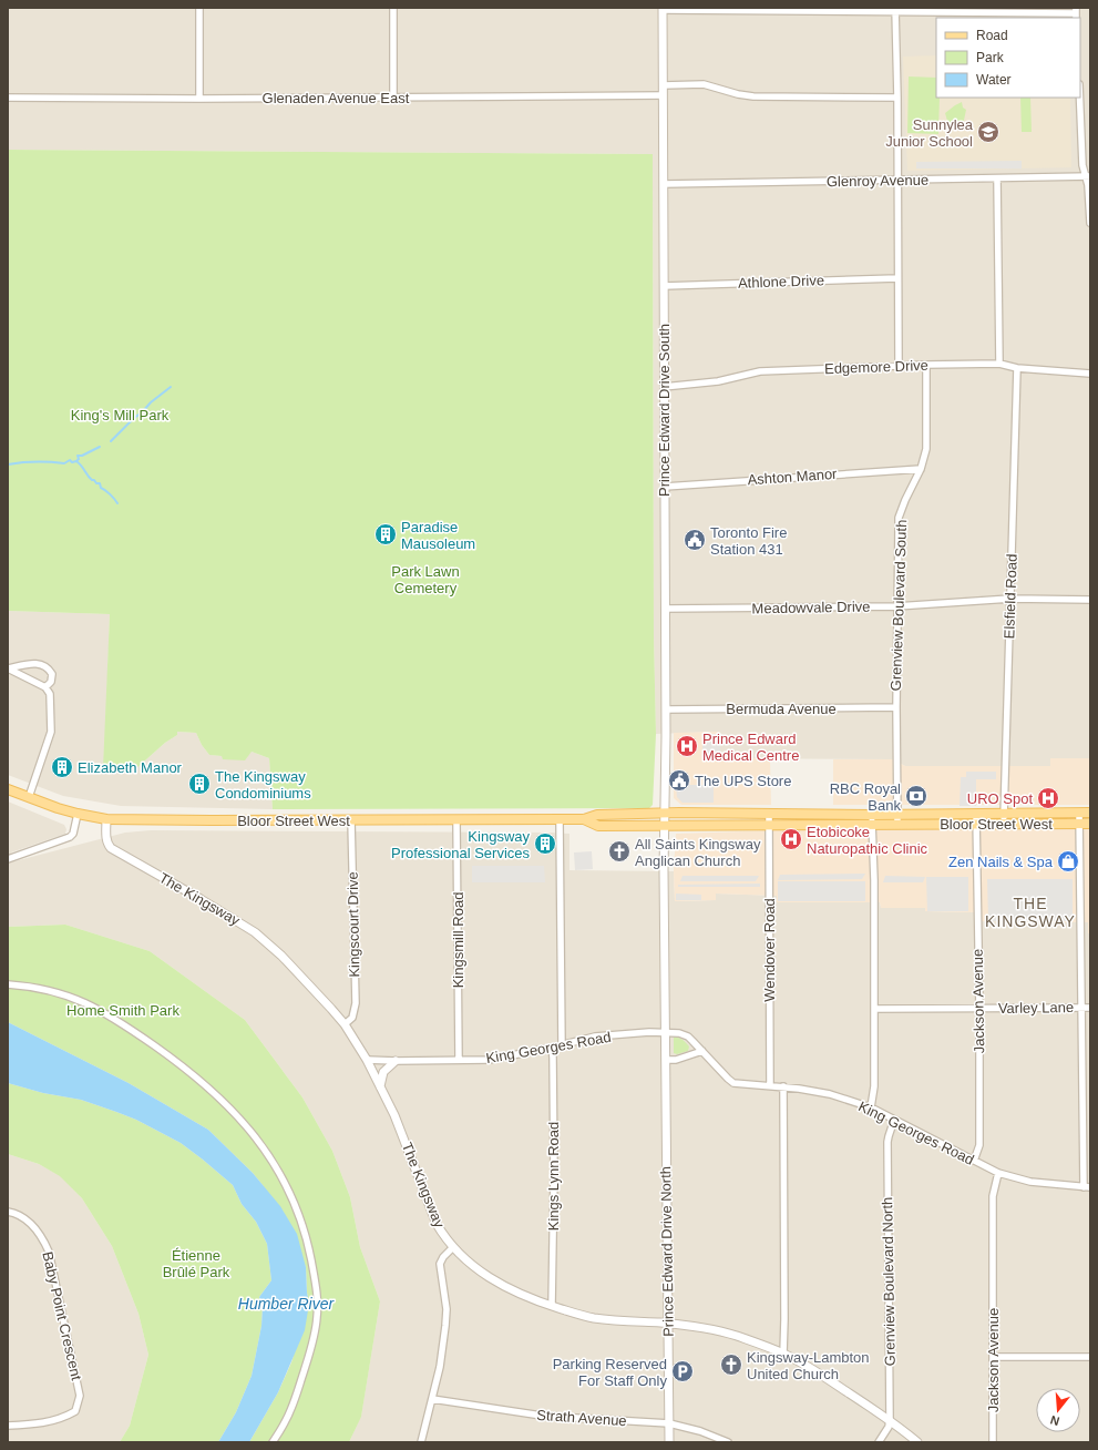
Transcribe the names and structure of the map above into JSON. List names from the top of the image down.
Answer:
{
  "streets": {
    "main road": ["Bloor Street West"],
    "street": [
      "Glenaden Avenue East",
      "Glenroy Avenue",
      "Athlone Drive",
      "Edgemore Drive",
      "Prince Edward Drive South",
      "Ashton Manor",
      "Elsfield Road",
      "Grenview Boulevard South",
      "Meadowvale Drive",
      "Bermuda Avenue",
      "The Kingsway",
      "Kingscourt Drive",
      "Kingsmill Road",
      "Wendover Road",
      "Jackson Avenue",
      "Varley Lane",
      "King Georges Road",
      "Kings Lynn Road",
      "Prince Edward Drive North",
      "Grenview Boulevard North",
      "Baby Point Crescent",
      "Strath Avenue"
    ]
  },
  "crossings": [
    ["Glenaden Avenue East", "Prince Edward Drive South"],
    ["Glenroy Avenue", "Prince Edward Drive South"],
    ["Athlone Drive", "Prince Edward Drive South"],
    ["Edgemore Drive", "Prince Edward Drive South"],
    ["Edgemore Drive", "Elsfield Road"],
    ["Edgemore Drive", "Grenview Boulevard South"],
    ["Prince Edward Drive South", "Ashton Manor"],
    ["Prince Edward Drive South", "Meadowvale Drive"],
    ["Prince Edward Drive South", "Bermuda Avenue"],
    ["Prince Edward Drive South", "Bloor Street West"],
    ["Prince Edward Drive South", "Prince Edward Drive North"],
    ["Ashton Manor", "Grenview Boulevard South"],
    ["Elsfield Road", "Meadowvale Drive"],
    ["Elsfield Road", "Bloor Street West"],
    ["Grenview Boulevard South", "Meadowvale Drive"],
    ["Grenview Boulevard South", "Bermuda Avenue"],
    ["Grenview Boulevard South", "Bloor Street West"],
    ["Bloor Street West", "The Kingsway"],
    ["Bloor Street West", "Kingscourt Drive"],
    ["Bloor Street West", "Kingsmill Road"],
    ["Bloor Street West", "Wendover Road"],
    ["Bloor Street West", "Jackson Avenue"],
    ["Bloor Street West", "Prince Edward Drive North"],
    ["The Kingsway", "Kingscourt Drive"],
    ["The Kingsway", "King Georges Road"],
    ["The Kingsway", "Kings Lynn Road"],
    ["The Kingsway", "Prince Edward Drive North"],
    ["The Kingsway", "Grenview Boulevard North"],
    ["Kingsmill Road", "King Georges Road"],
    ["Wendover Road", "King Georges Road"],
    ["Jackson Avenue", "Varley Lane"],
    ["Jackson Avenue", "King Georges Road"],
    ["King Georges Road", "Kings Lynn Road"],
    ["King Georges Road", "Prince Edward Drive North"],
    ["King Georges Road", "Grenview Boulevard North"],
    ["Prince Edward Drive North", "Strath Avenue"]
  ],
  "districts": ["THE KINGSWAY"],
  "water": ["Humber River"],
  "parks": [
    "King's Mill Park",
    "Park Lawn Cemetery",
    "Home Smith Park",
    "Étienne Brûlé Park"
  ],
  "places": {
    "school or university": ["Sunnylea Junior School"],
    "building": [
      "Paradise Mausoleum",
      "Elizabeth Manor",
      "The Kingsway Condominiums",
      "Kingsway Professional Services"
    ],
    "public building": ["Toronto Fire Station 431", "The UPS Store"],
    "hospital": ["Prince Edward Medical Centre", "URO Spot", "Etobicoke Naturopathic Clinic"],
    "bank": ["RBC Royal Bank"],
    "church": ["All Saints Kingsway Anglican Church", "Kingsway-Lambton United Church"],
    "shop": ["Zen Nails & Spa"],
    "parking": ["Parking Reserved For Staff Only"]
  },
  "legend": ["Road", "Park", "Water"],
  "north": "bottom"
}
